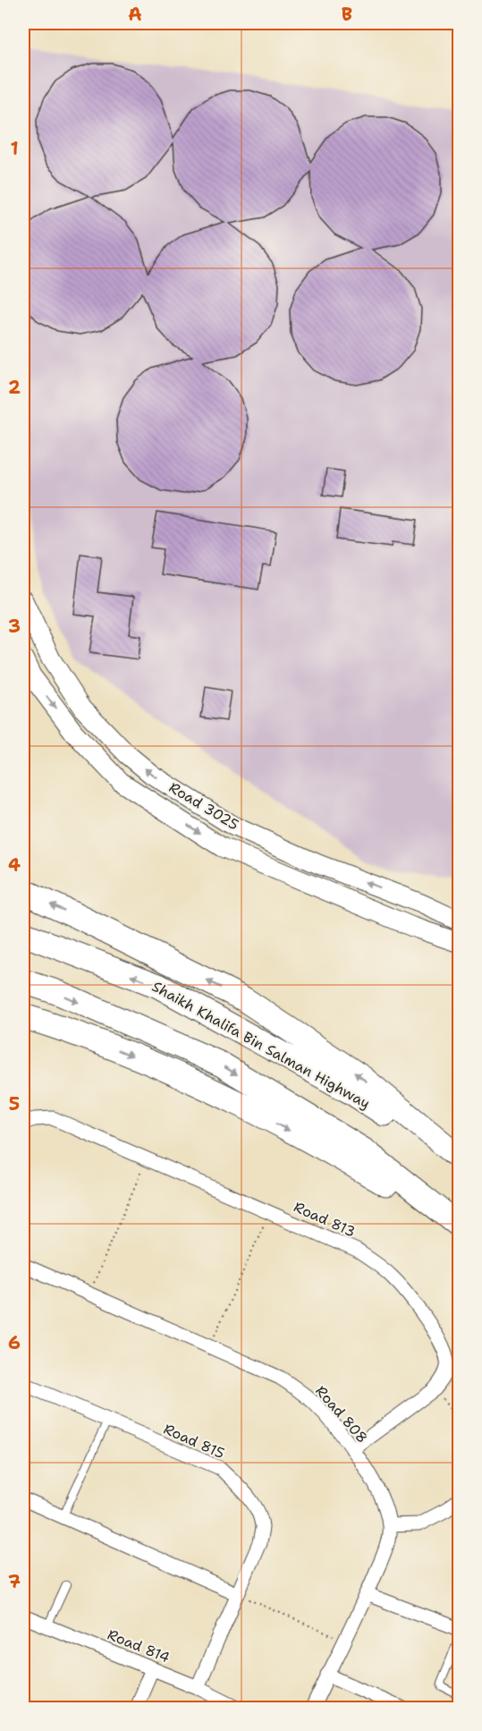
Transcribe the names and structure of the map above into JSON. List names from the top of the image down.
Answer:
{
  "streets": {
    "highway": ["Shaikh Khalifa Bin Salman Highway"],
    "street": [
      "Road 3025",
      "Road 813",
      "Road 808",
      "Road 815",
      "Road 814"
    ]
  },
  "crossings": [
    ["Road 813", "Road 808"],
    ["Road 815", "Road 814"]
  ],
  "grid": {
    "columns": ["A", "B"],
    "rows": [
      "1",
      "2",
      "3",
      "4",
      "5",
      "6",
      "7"
    ]
  }
}
